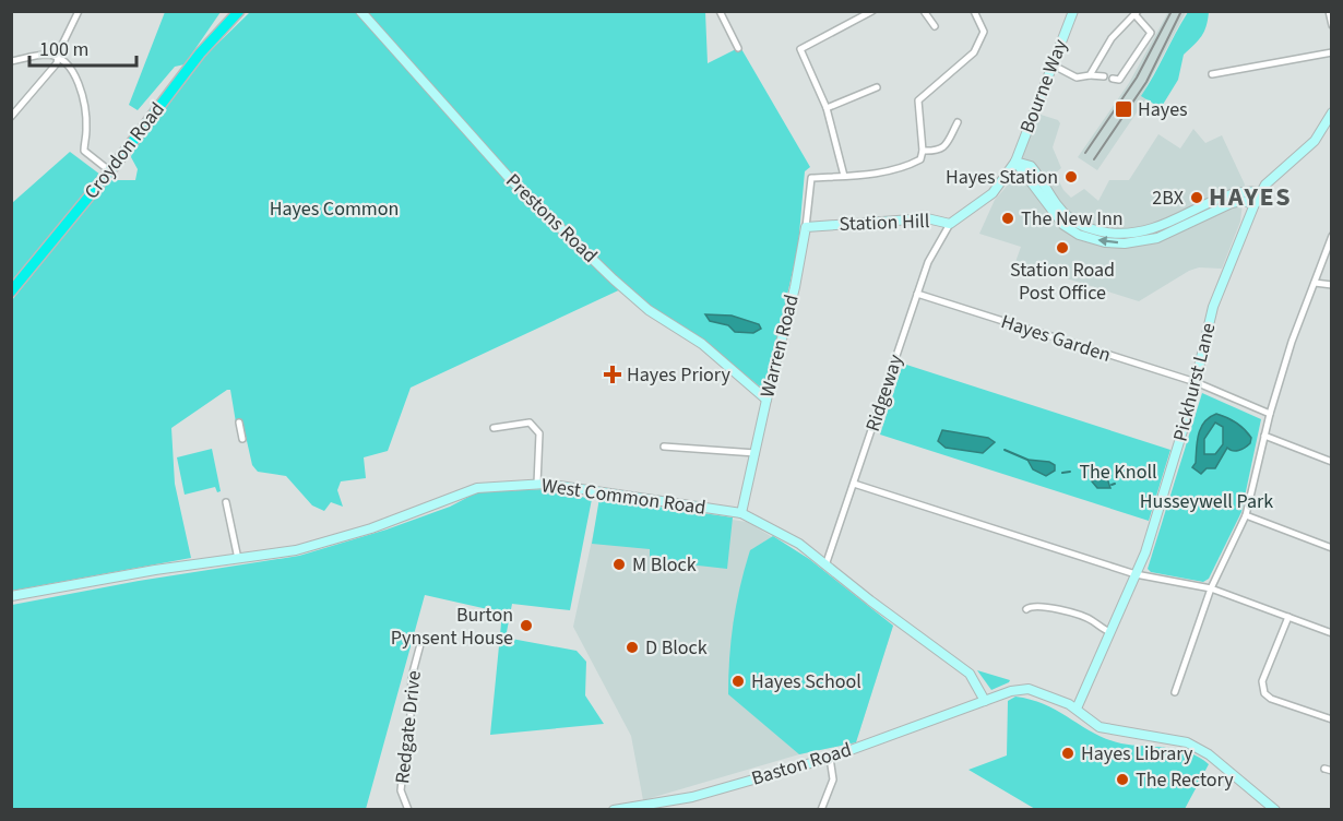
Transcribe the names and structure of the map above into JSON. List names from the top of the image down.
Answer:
{
  "streets": {
    "highway": ["Croydon Road"],
    "street": [
      "Bourne Way",
      "Prestons Road",
      "Station Hill",
      "Hayes Garden",
      "Warren Road",
      "Pickhurst Lane",
      "Ridgeway",
      "West Common Road",
      "Redgate Drive",
      "Baston Road"
    ]
  },
  "crossings": [
    ["Bourne Way", "Station Hill"],
    ["Prestons Road", "Warren Road"],
    ["Station Hill", "Warren Road"],
    ["Station Hill", "Ridgeway"],
    ["Hayes Garden", "Pickhurst Lane"],
    ["Hayes Garden", "Ridgeway"],
    ["Warren Road", "West Common Road"],
    ["Pickhurst Lane", "Baston Road"],
    ["Ridgeway", "West Common Road"],
    ["West Common Road", "Baston Road"]
  ],
  "districts": ["HAYES"],
  "parks": ["Hayes Common", "The Knoll", "Husseywell Park"],
  "places": {
    "transit": ["Hayes"],
    "other": [
      "Hayes Station",
      "2BX",
      "The New Inn",
      "Station Road Post Office",
      "M Block",
      "Burton Pynsent House",
      "D Block",
      "Hayes School",
      "Hayes Library",
      "The Rectory"
    ],
    "health": ["Hayes Priory"]
  },
  "scale_bar": "100 m"
}
